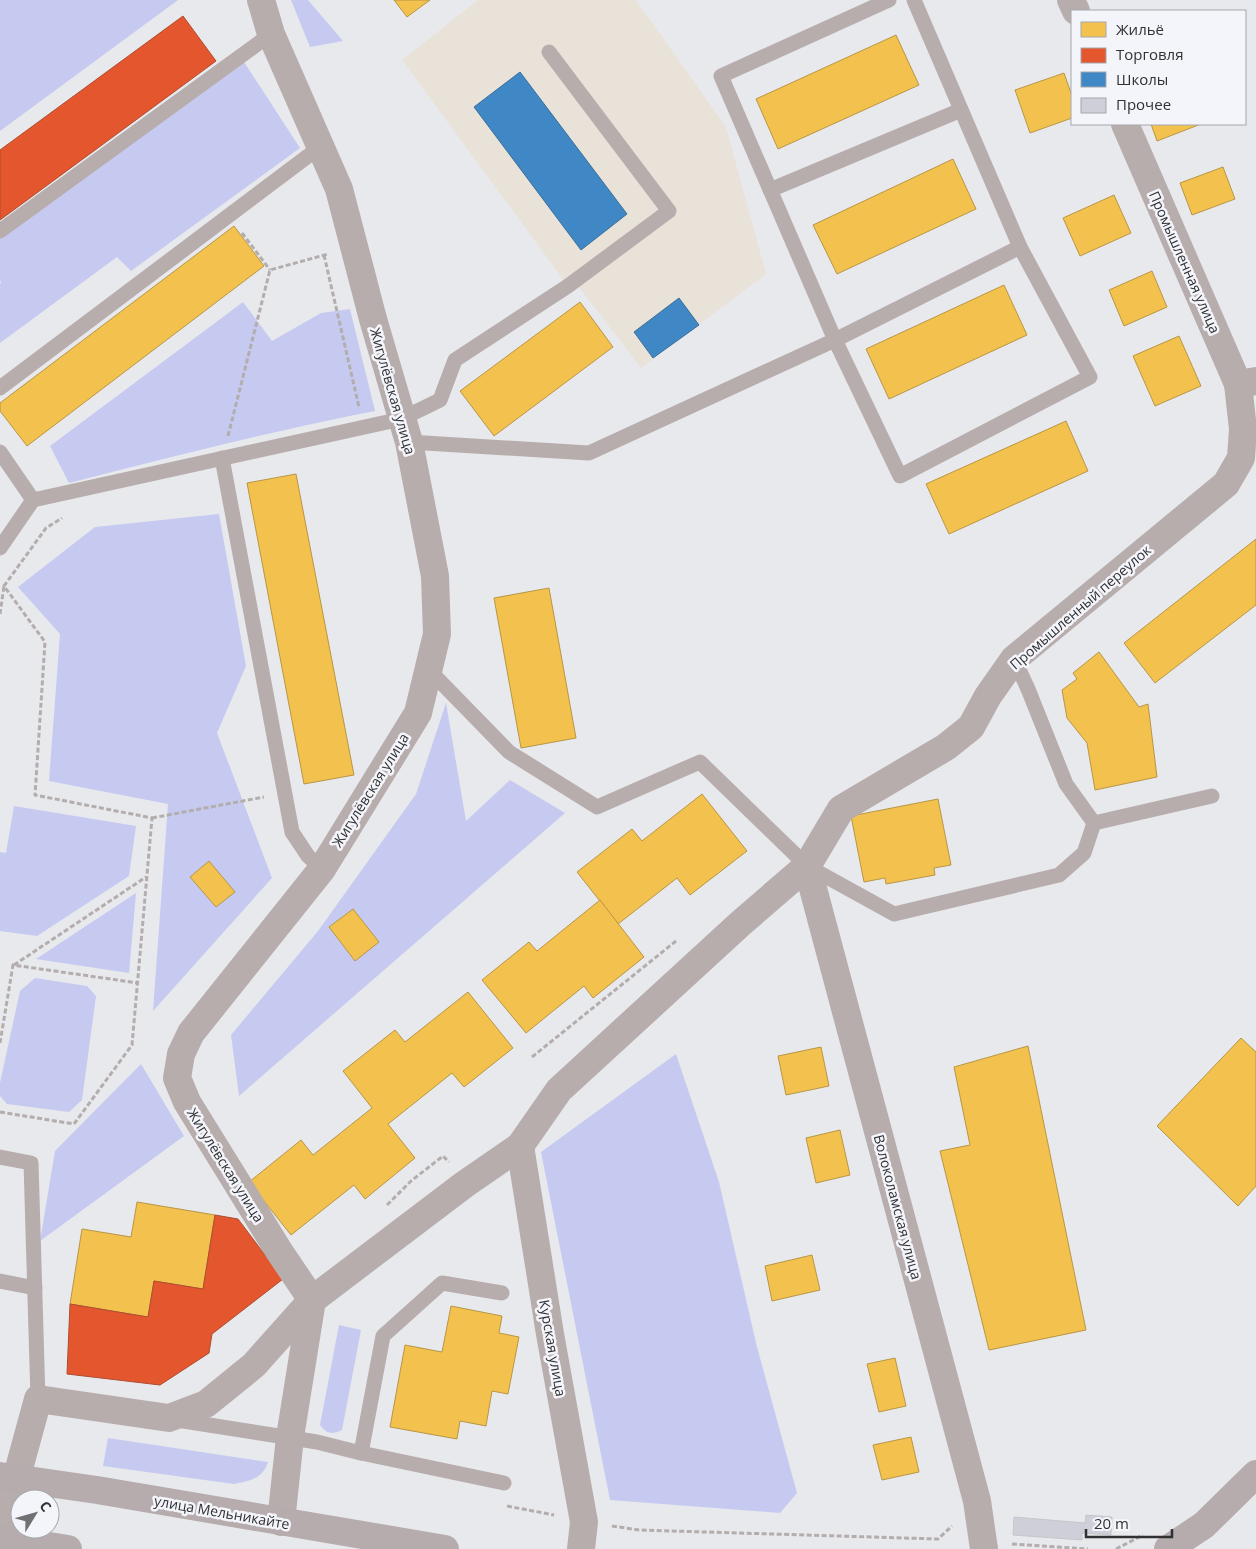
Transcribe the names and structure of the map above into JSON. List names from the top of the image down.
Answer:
{
  "streets": {
    "main road": ["улица Мельникайте"],
    "street": [
      "Промышленная улица",
      "Жигулёвская улица",
      "Промышленный переулок",
      "Волоколамская улица",
      "Курская улица"
    ]
  },
  "crossings": [
    ["Промышленная улица", "Промышленный переулок"],
    ["Промышленный переулок", "Волоколамская улица"],
    ["Промышленный переулок", "Курская улица"]
  ],
  "legend": [
    "Жильё",
    "Торговля",
    "Школы",
    "Прочее"
  ],
  "scale_bar": "20 m",
  "north": "top right"
}
